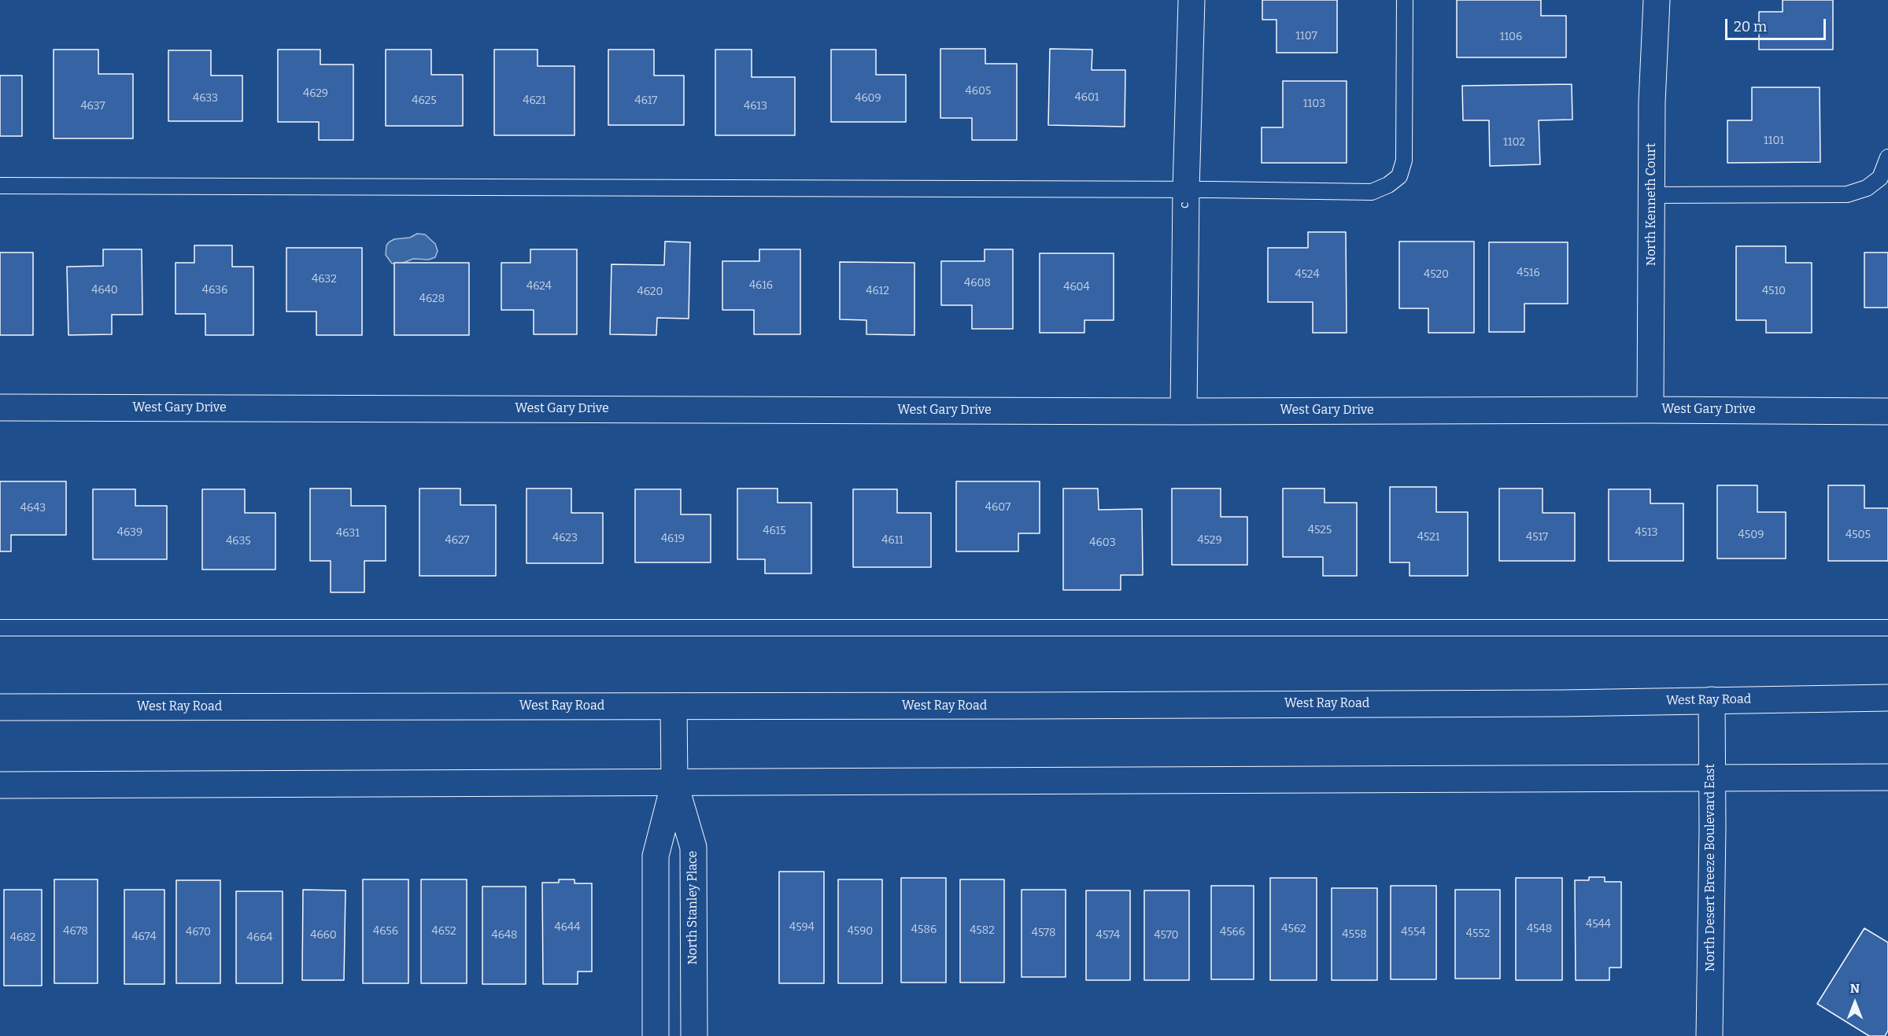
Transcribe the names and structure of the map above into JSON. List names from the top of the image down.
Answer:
{
  "streets": {
    "main road": [
      "North Kenneth Court",
      "c",
      "West Gary Drive",
      "West Ray Road",
      "North Desert Breeze Boulevard East",
      "North Stanley Place"
    ]
  },
  "crossings": [
    ["North Kenneth Court", "West Gary Drive"],
    ["c", "West Gary Drive"],
    ["West Ray Road", "North Desert Breeze Boulevard East"],
    ["West Ray Road", "North Stanley Place"]
  ],
  "house_numbers": [
    "1107",
    "1106",
    "4605",
    "4629",
    "4601",
    "4633",
    "4609",
    "4625",
    "4621",
    "4617",
    "1103",
    "4637",
    "4613",
    "1101",
    "1102",
    "4516",
    "4524",
    "4520",
    "4632",
    "4608",
    "4616",
    "4624",
    "4604",
    "4640",
    "4636",
    "4612",
    "4510",
    "4620",
    "4628",
    "4607",
    "4643",
    "4525",
    "4615",
    "4639",
    "4513",
    "4631",
    "4509",
    "4505",
    "4521",
    "4517",
    "4623",
    "4619",
    "4627",
    "4611",
    "4529",
    "4635",
    "4603",
    "4544",
    "4644",
    "4594",
    "4562",
    "4548",
    "4586",
    "4582",
    "4678",
    "4656",
    "4652",
    "4590",
    "4670",
    "4566",
    "4554",
    "4578",
    "4552",
    "4558",
    "4660",
    "4648",
    "4574",
    "4570",
    "4674",
    "4682",
    "4664"
  ],
  "scale_bar": "20 m",
  "north": "top"
}
